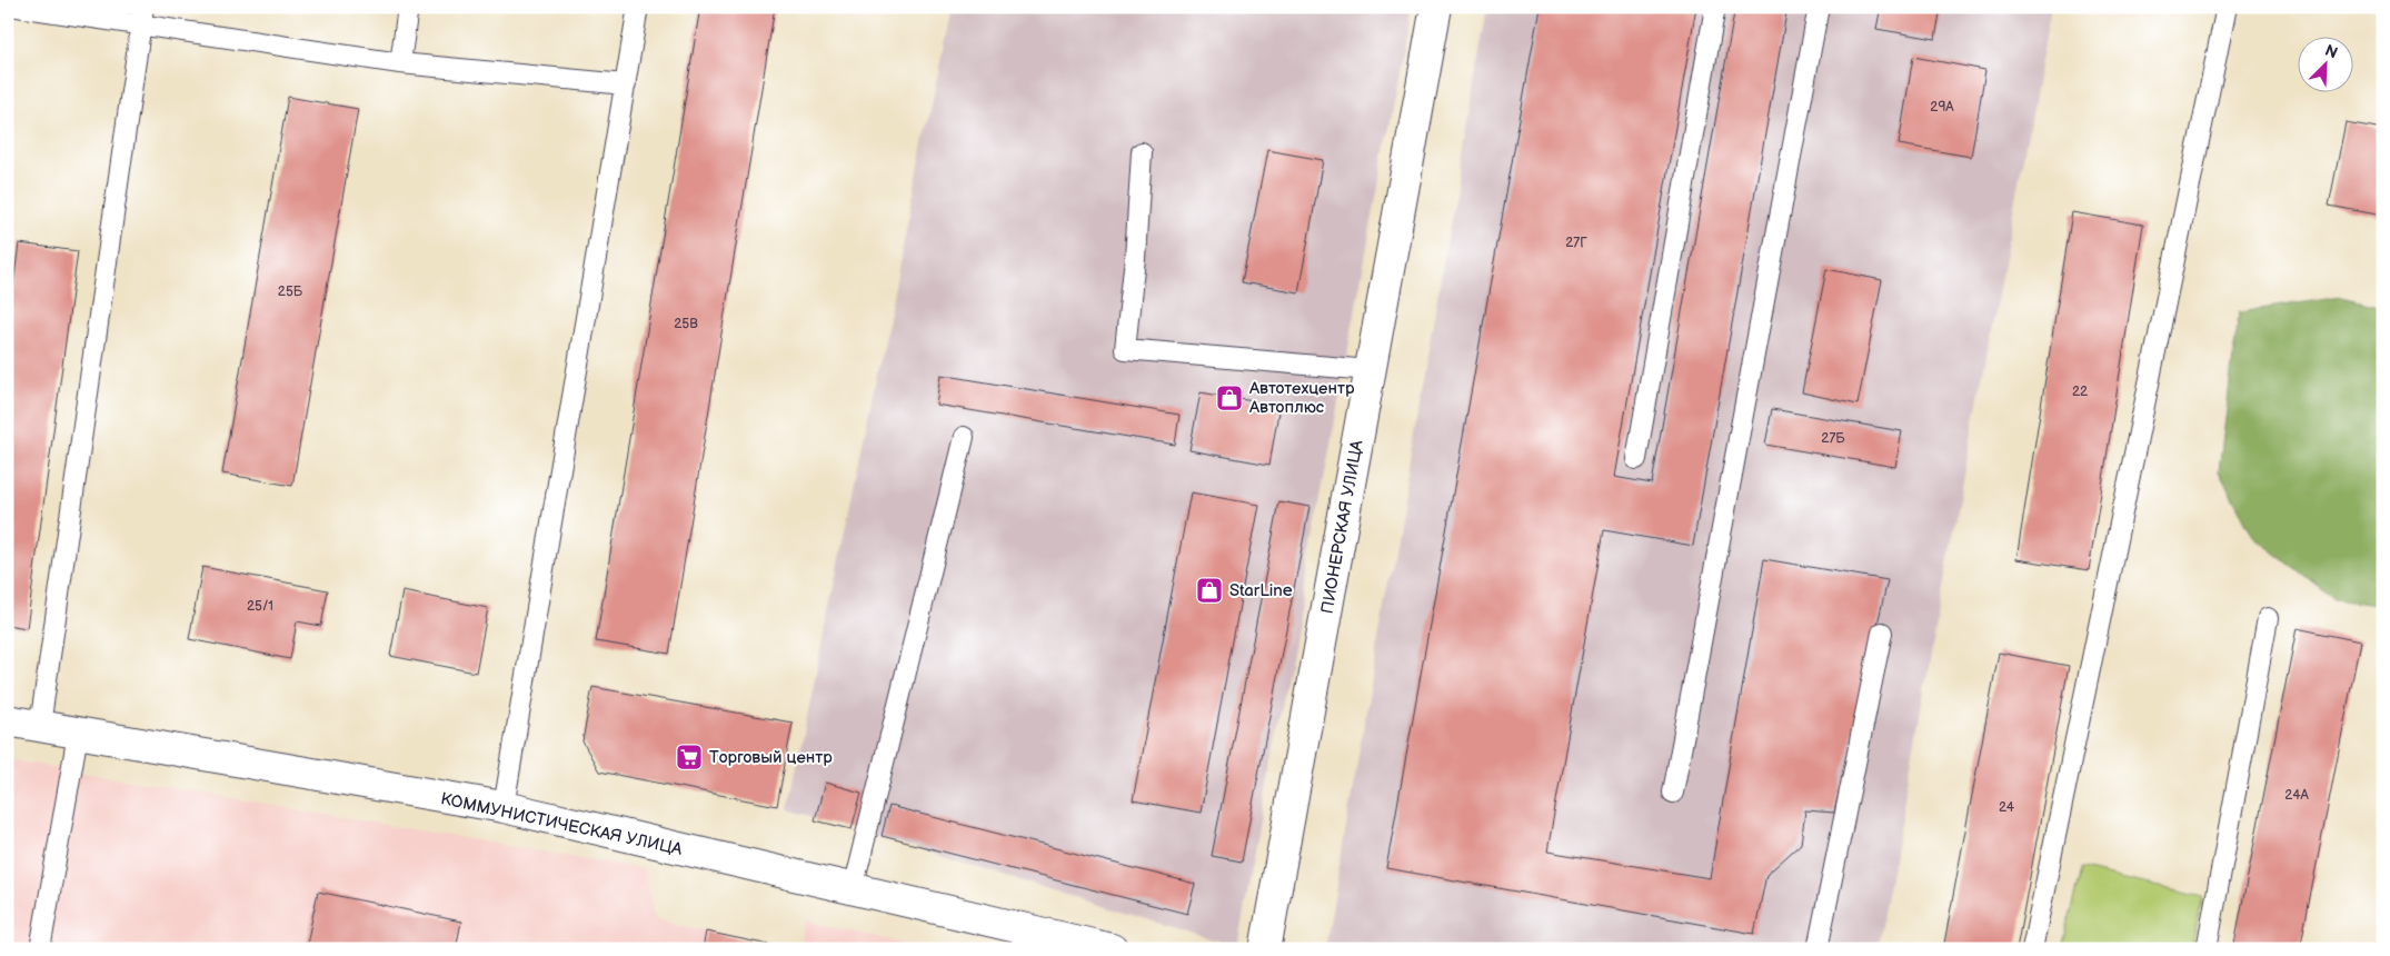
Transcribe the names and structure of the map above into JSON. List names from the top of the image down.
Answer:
{
  "streets": {
    "street": ["ПИОНЕРСКАЯ УЛИЦА", "КОММУНИСТИЧЕСКАЯ УЛИЦА"]
  },
  "places": {
    "shop": ["Автотехцентр Автоплюс", "StarLine"],
    "supermarket": ["Торговый центр"]
  },
  "house_numbers": [
    "29А",
    "27Г",
    "25Б",
    "25В",
    "22",
    "27Б",
    "25/1",
    "24А",
    "24"
  ],
  "north": "top right"
}
